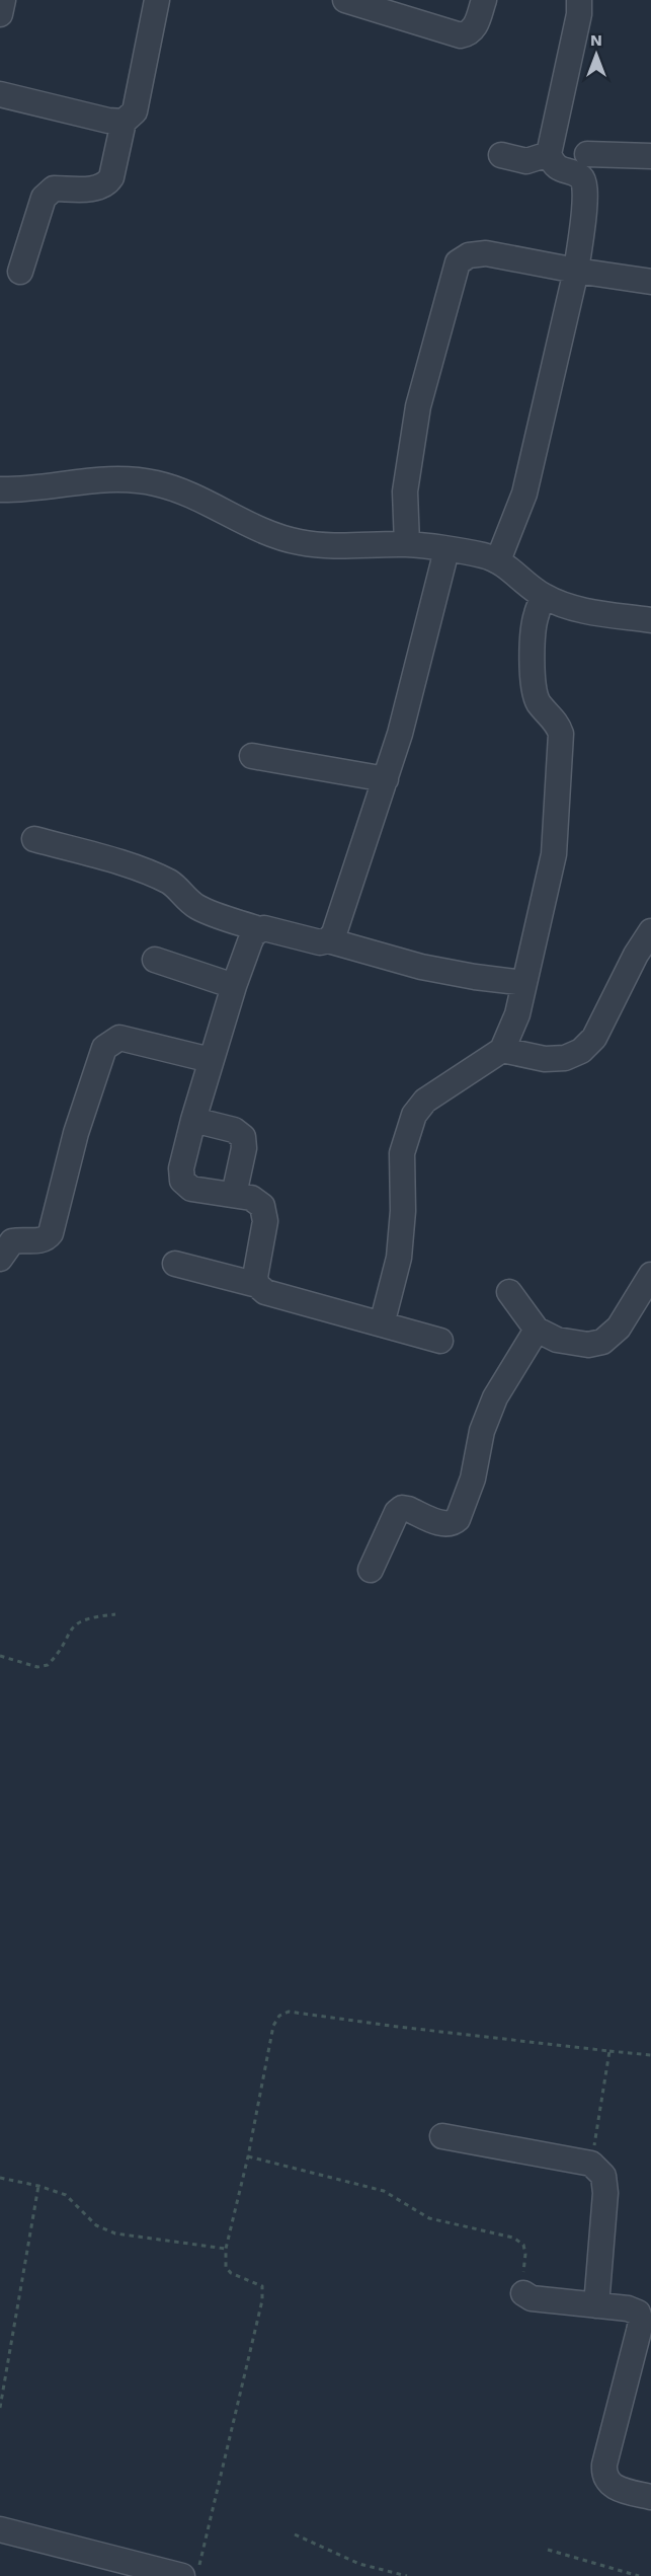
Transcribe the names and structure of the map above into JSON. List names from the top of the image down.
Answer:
{
  "north": "top"
}
